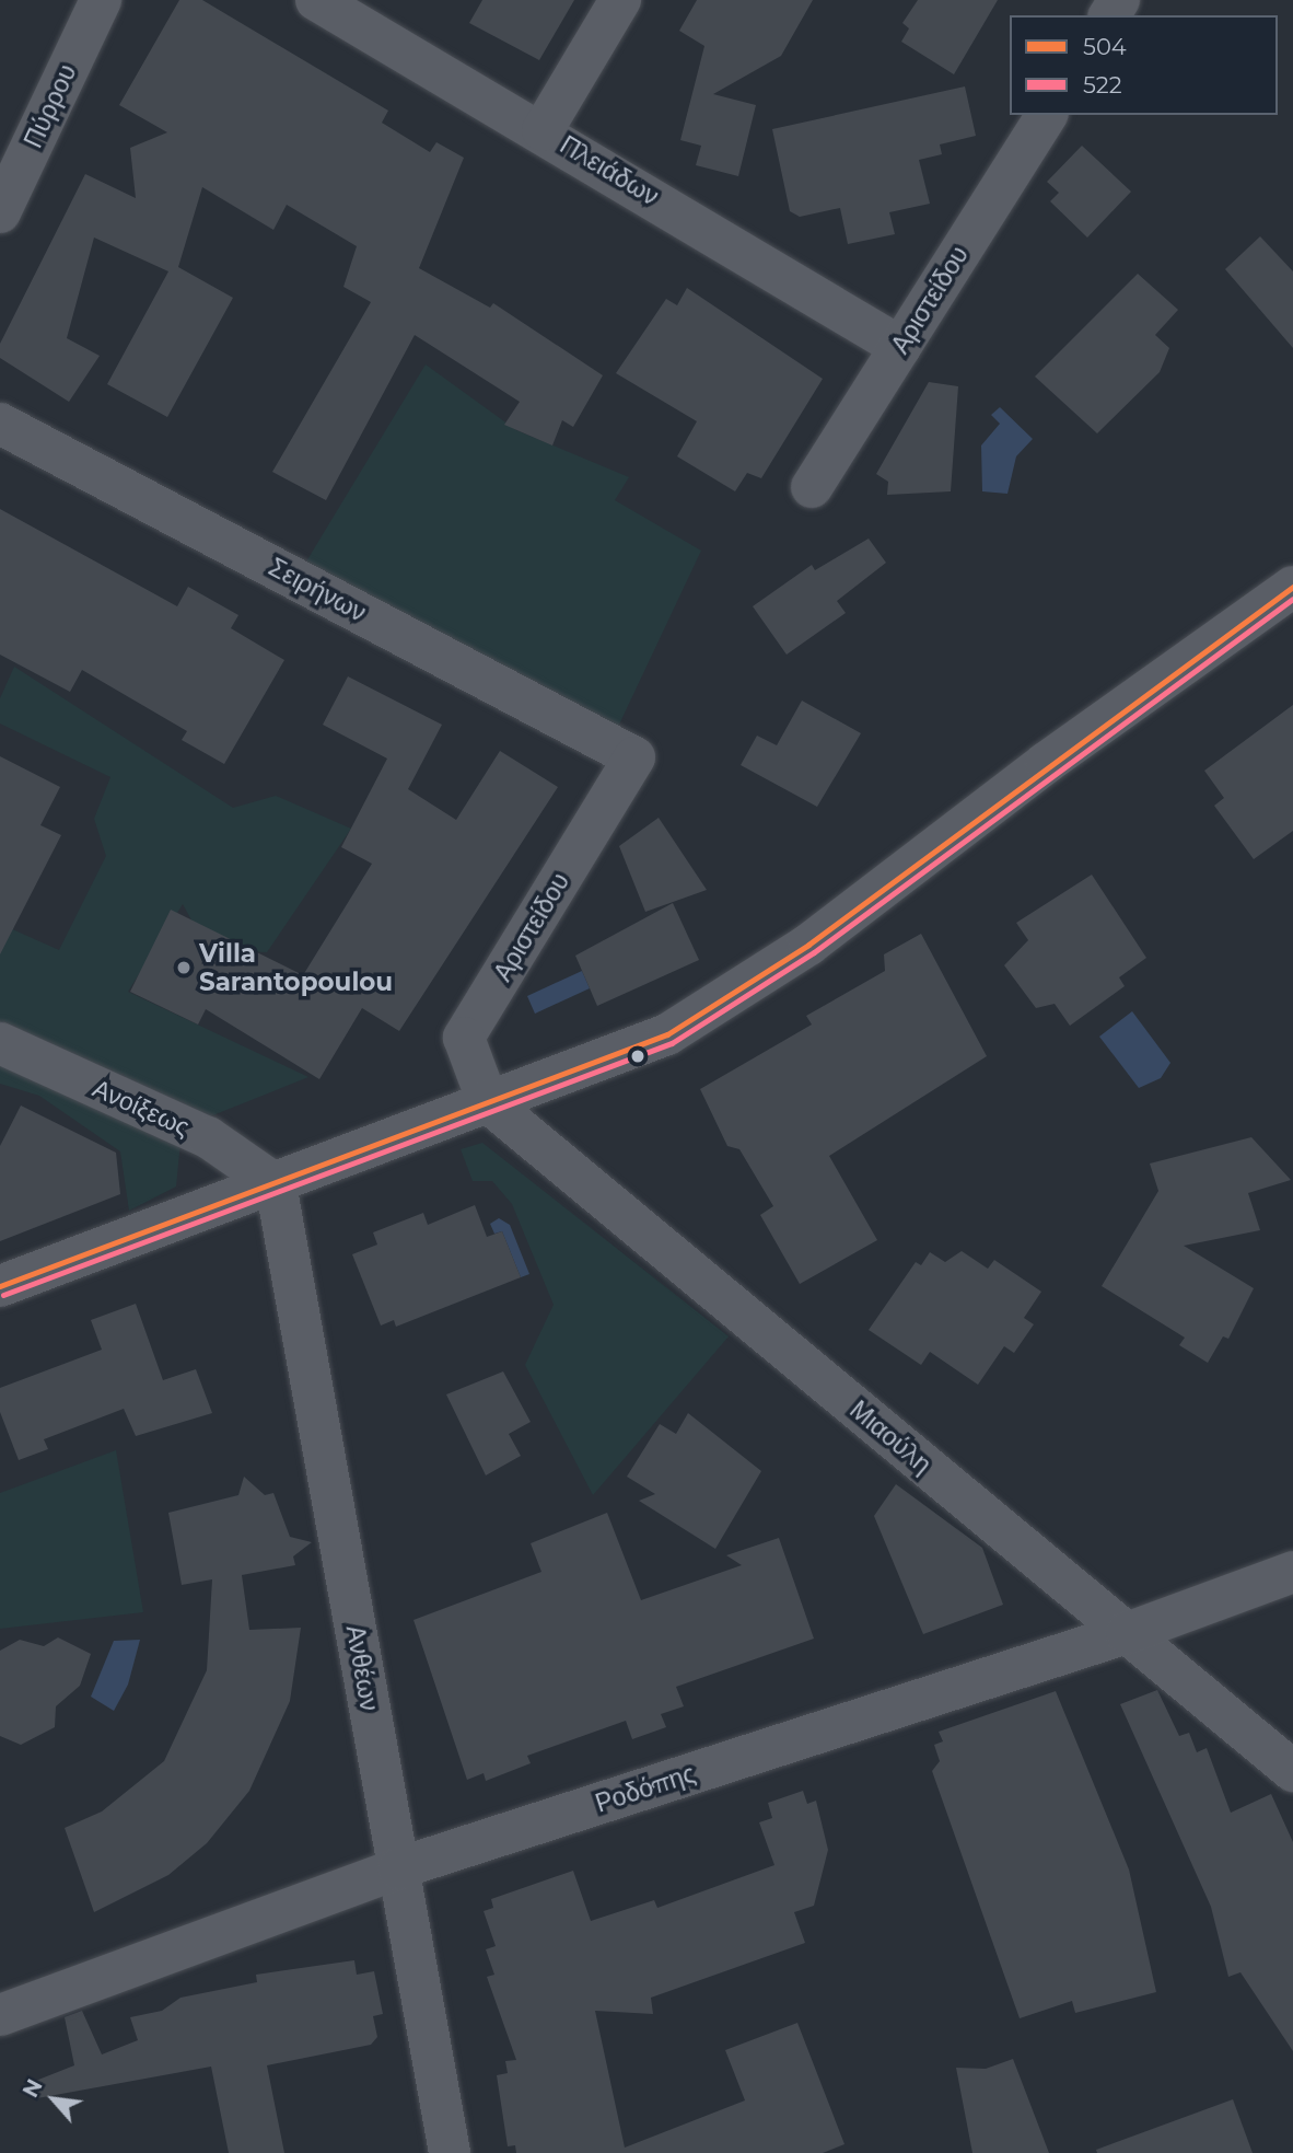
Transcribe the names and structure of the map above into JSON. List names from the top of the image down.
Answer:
{
  "streets": {
    "street": [
      "Πύρρου",
      "Πλειάδων",
      "Αριστείδου",
      "Σειρήνων",
      "Ανοίξεως",
      "Μιαούλη",
      "Ανθέων",
      "Ροδόπης"
    ]
  },
  "crossings": [
    ["Πλειάδων", "Αριστείδου"],
    ["Αριστείδου", "Σειρήνων"],
    ["Αριστείδου", "Μιαούλη"],
    ["Ανοίξεως", "Ανθέων"],
    ["Μιαούλη", "Ροδόπης"],
    ["Ανθέων", "Ροδόπης"]
  ],
  "places": ["Villa Sarantopoulou"],
  "lines": ["transit line 504", "transit line 522"],
  "legend": ["504", "522"],
  "north": "top left"
}
